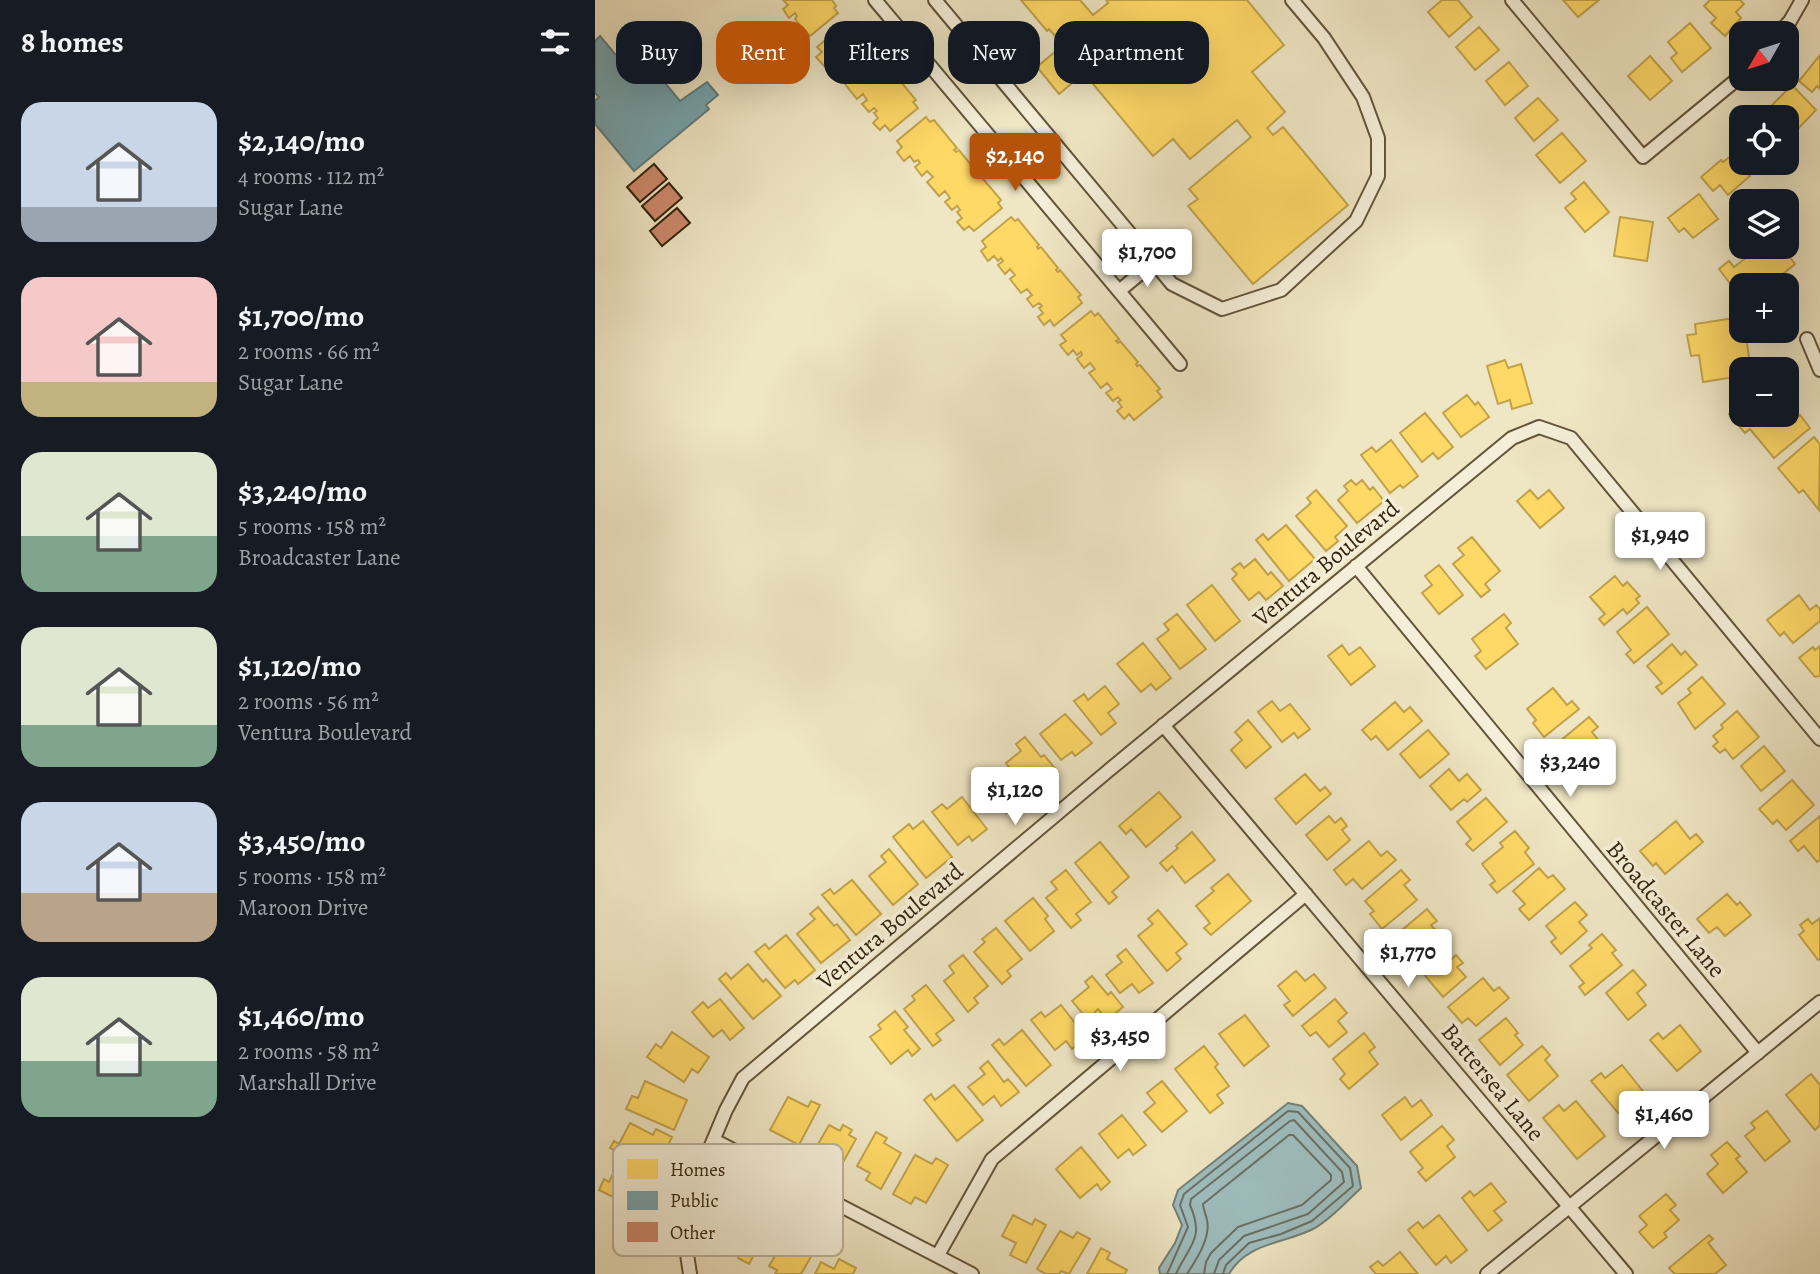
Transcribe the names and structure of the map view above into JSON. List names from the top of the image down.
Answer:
{
  "streets": {
    "street": ["Ventura Boulevard", "Broadcaster Lane", "Battersea Lane"]
  },
  "crossings": [
    ["Ventura Boulevard", "Broadcaster Lane"],
    ["Ventura Boulevard", "Battersea Lane"]
  ],
  "legend": ["Homes", "Public", "Other"],
  "north": "bottom left",
  "page": {
    "heading": "8 homes",
    "map_buttons": ["+", "−"],
    "chip": [
      "Buy",
      "Rent",
      "Filters",
      "New",
      "Apartment"
    ],
    "list": [
      {
        "name": "$2,140/mo",
        "note": "4 rooms · 112 m² · Sugar Lane"
      },
      {
        "name": "$1,700/mo",
        "note": "2 rooms · 66 m² · Sugar Lane"
      },
      {
        "name": "$3,240/mo",
        "note": "5 rooms · 158 m² · Broadcaster Lane"
      },
      {
        "name": "$1,120/mo",
        "note": "2 rooms · 56 m² · Ventura Boulevard"
      },
      {
        "name": "$3,450/mo",
        "note": "5 rooms · 158 m² · Maroon Drive"
      },
      {
        "name": "$1,460/mo",
        "note": "2 rooms · 58 m² · Marshall Drive"
      }
    ],
    "price": [
      "$2,140",
      "$1,700",
      "$1,940",
      "$3,240",
      "$1,120",
      "$1,770",
      "$3,450",
      "$1,460"
    ]
  }
}
